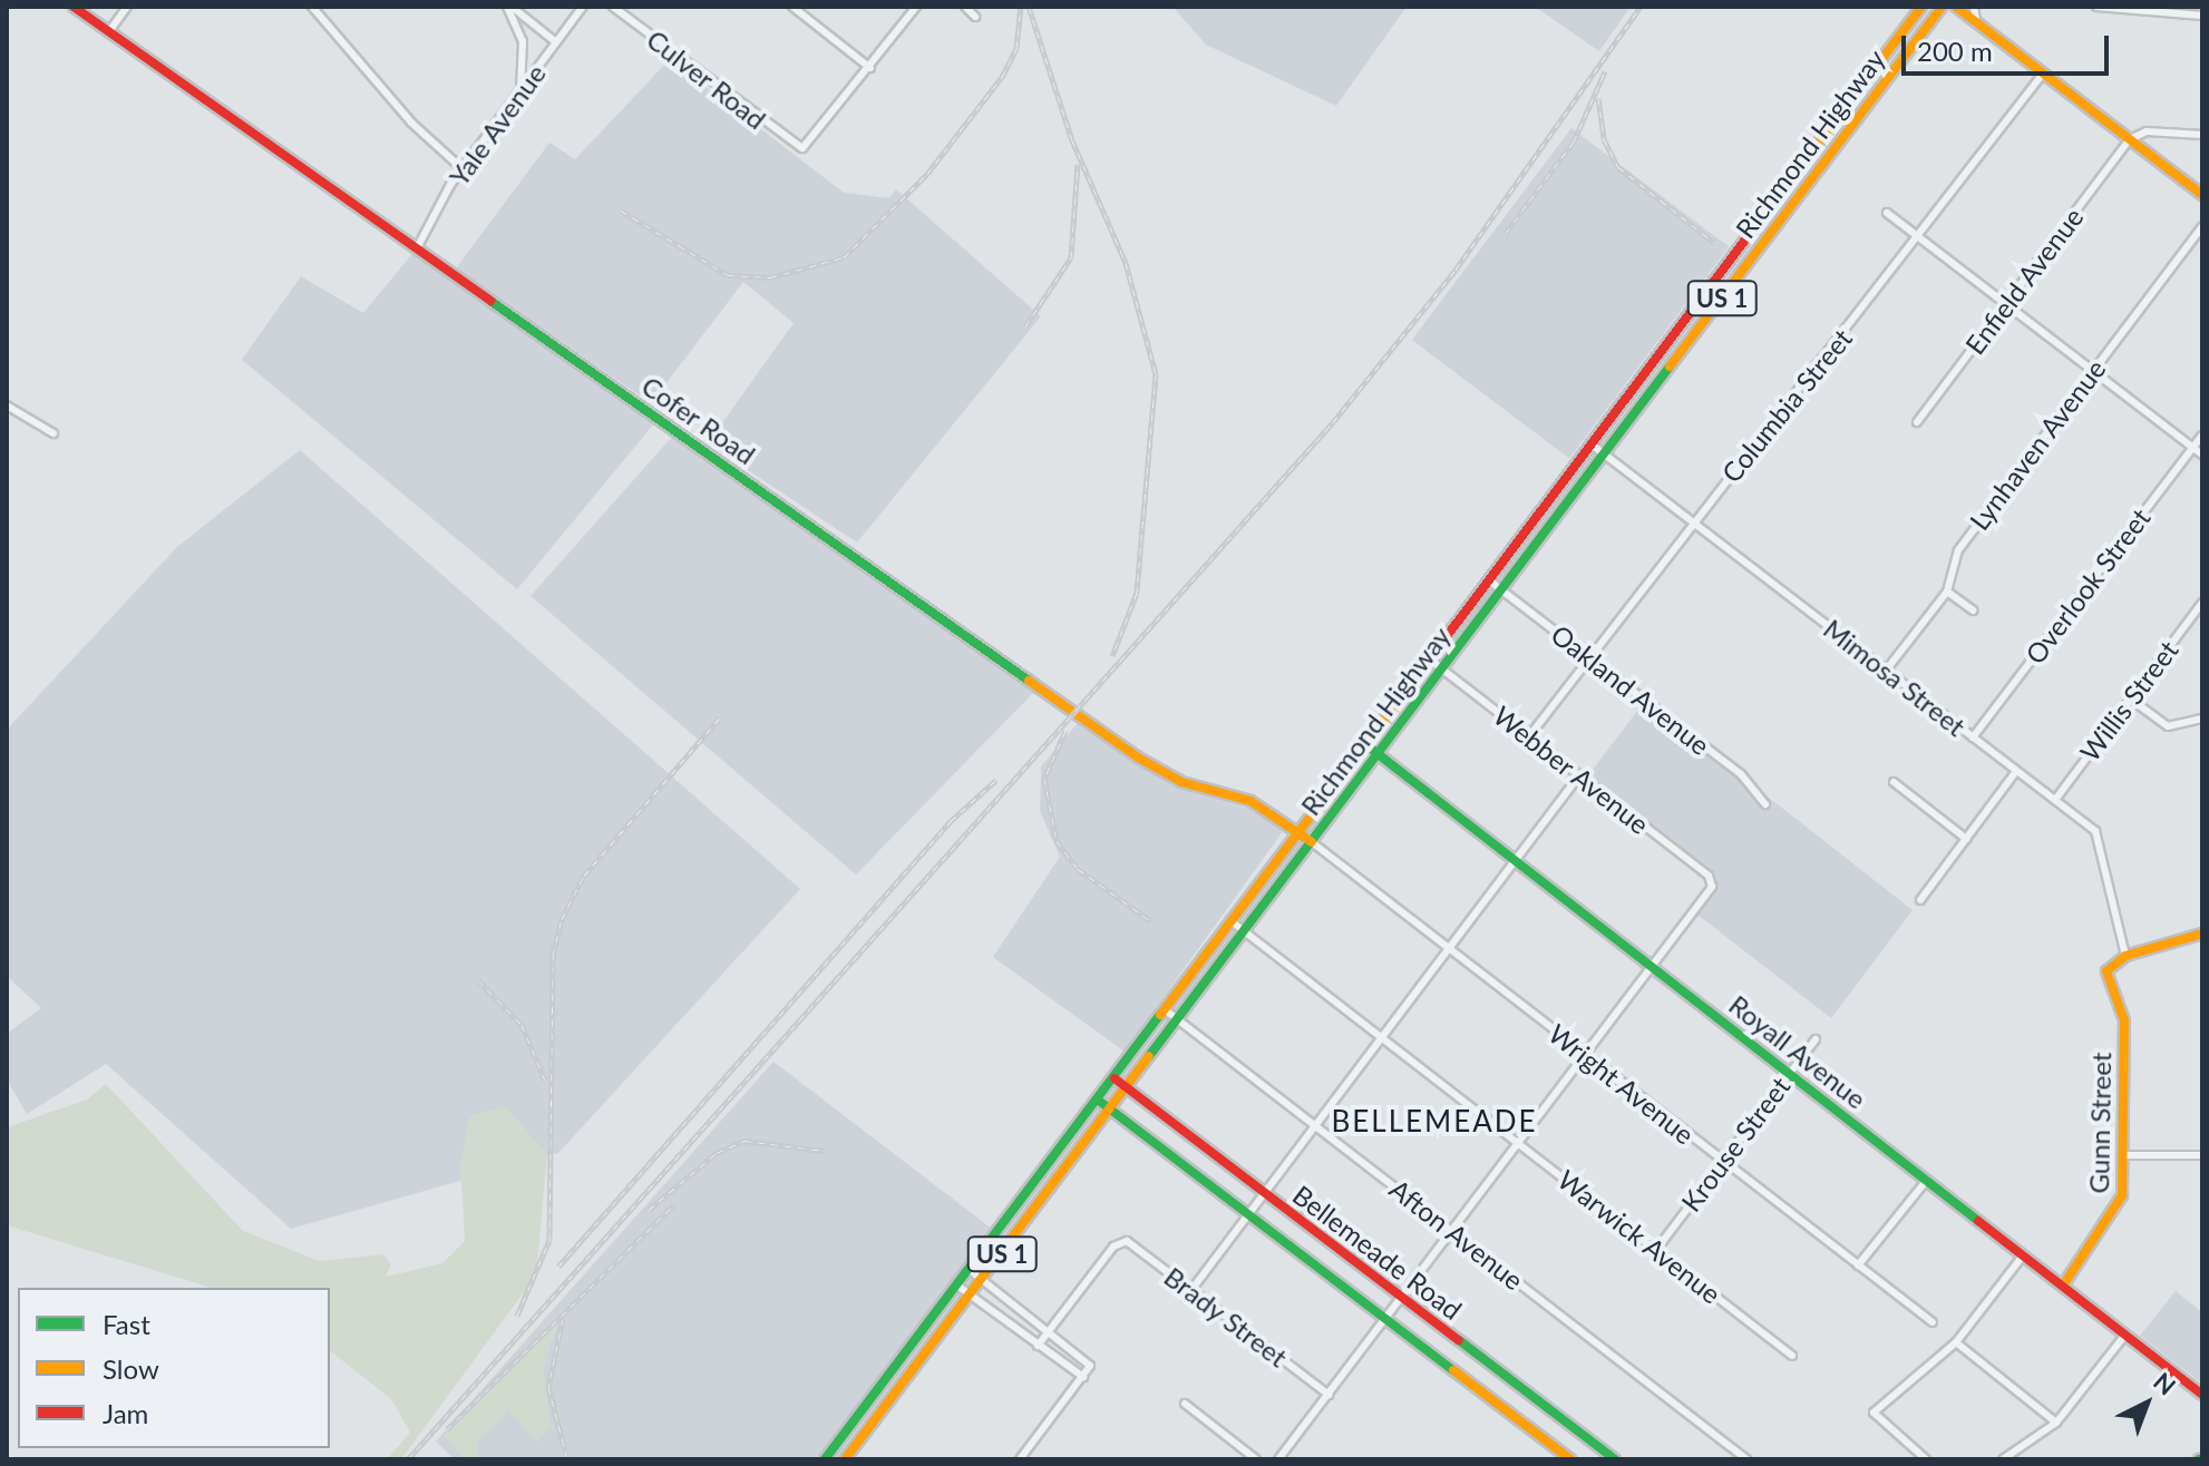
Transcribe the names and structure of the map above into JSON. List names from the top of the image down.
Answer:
{
  "streets": {
    "main road": [
      "Richmond Highway",
      "US 1",
      "Cofer Road",
      "Royall Avenue",
      "Gunn Street",
      "Bellemeade Road"
    ],
    "street": [
      "Culver Road",
      "Yale Avenue",
      "Enfield Avenue",
      "Columbia Street",
      "Lynhaven Avenue",
      "Overlook Street",
      "Mimosa Street",
      "Oakland Avenue",
      "Willis Street",
      "Webber Avenue",
      "Wright Avenue",
      "Krouse Street",
      "Afton Avenue",
      "Warwick Avenue",
      "Brady Street"
    ]
  },
  "crossings": [
    ["Yale Avenue", "Cofer Road"],
    ["Richmond Highway", "Cofer Road"],
    ["Richmond Highway", "Mimosa Street"],
    ["Richmond Highway", "Oakland Avenue"],
    ["Richmond Highway", "Webber Avenue"],
    ["Richmond Highway", "Royall Avenue"],
    ["Richmond Highway", "Wright Avenue"],
    ["Richmond Highway", "Afton Avenue"],
    ["Richmond Highway", "Warwick Avenue"],
    ["Richmond Highway", "Bellemeade Road"],
    ["Columbia Street", "Mimosa Street"],
    ["Columbia Street", "Oakland Avenue"],
    ["Columbia Street", "Webber Avenue"],
    ["Cofer Road", "Wright Avenue"],
    ["Lynhaven Avenue", "Mimosa Street"],
    ["Overlook Street", "Mimosa Street"],
    ["Mimosa Street", "Willis Street"],
    ["Mimosa Street", "Gunn Street"],
    ["Webber Avenue", "Royall Avenue"],
    ["Royall Avenue", "Gunn Street"],
    ["Royall Avenue", "Krouse Street"],
    ["Wright Avenue", "Krouse Street"],
    ["Krouse Street", "Warwick Avenue"]
  ],
  "districts": ["BELLEMEADE"],
  "legend": ["Fast", "Slow", "Jam"],
  "scale_bar": "200 m",
  "north": "top right"
}
